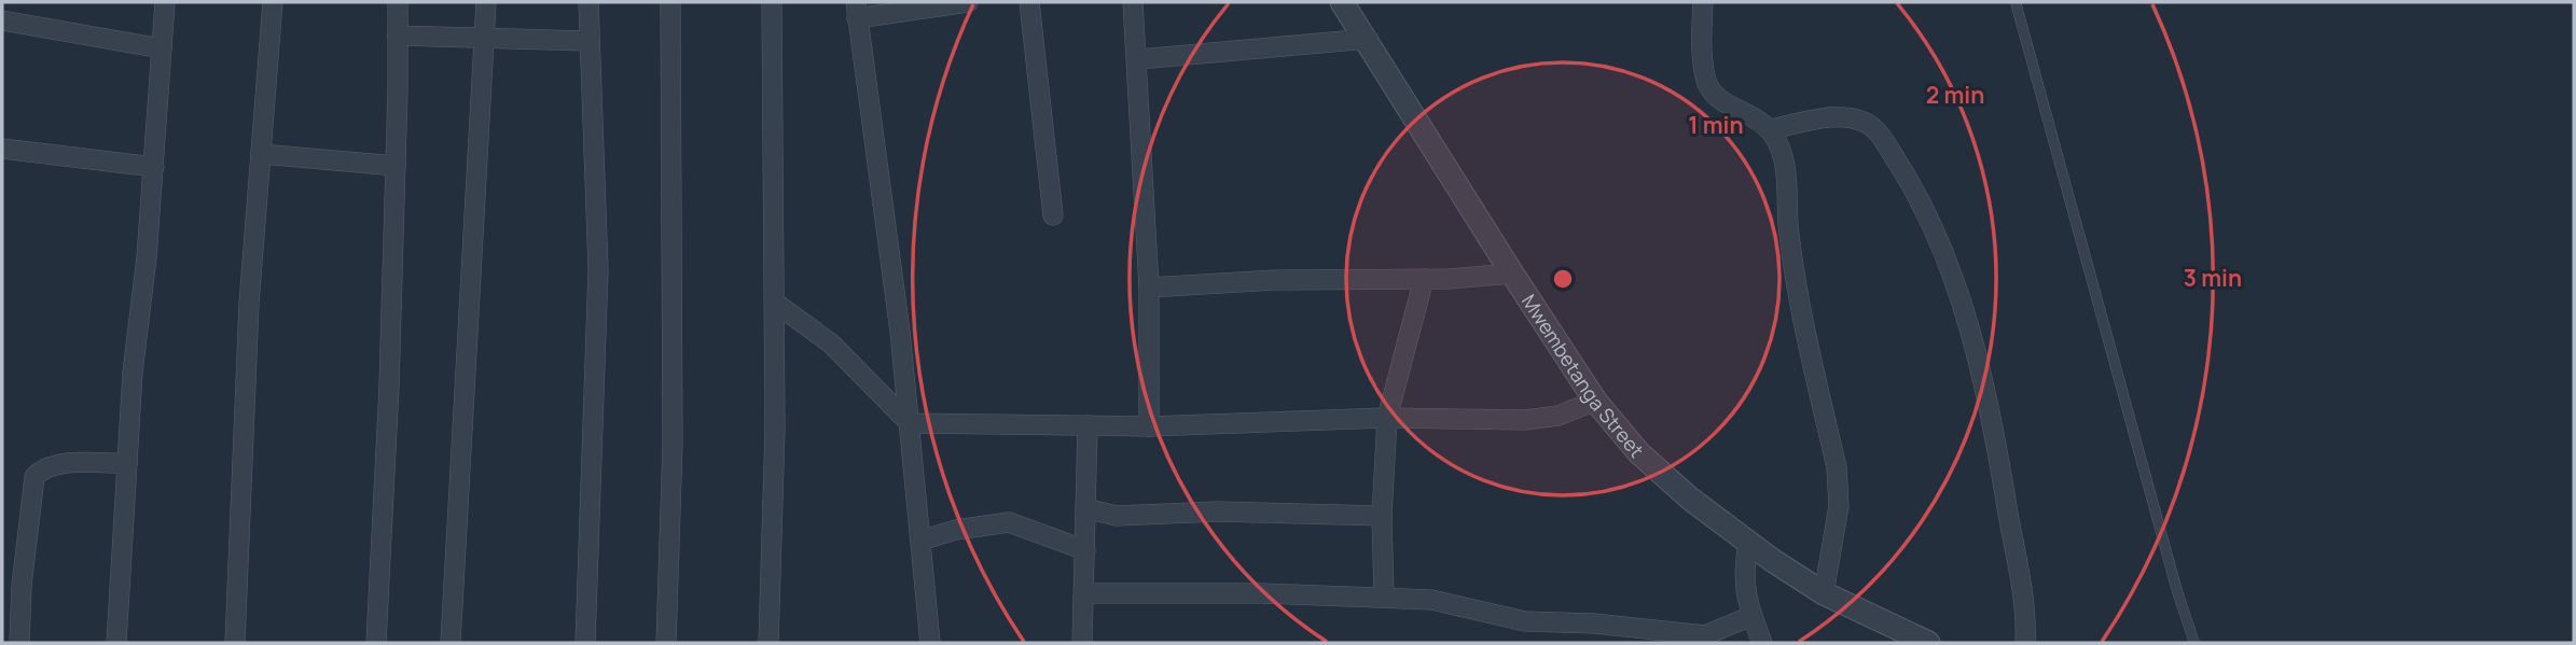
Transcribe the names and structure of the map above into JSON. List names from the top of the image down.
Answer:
{
  "streets": {
    "street": ["Mwembetanga Street"]
  },
  "rings": ["2 min", "1 min", "3 min"]
}
